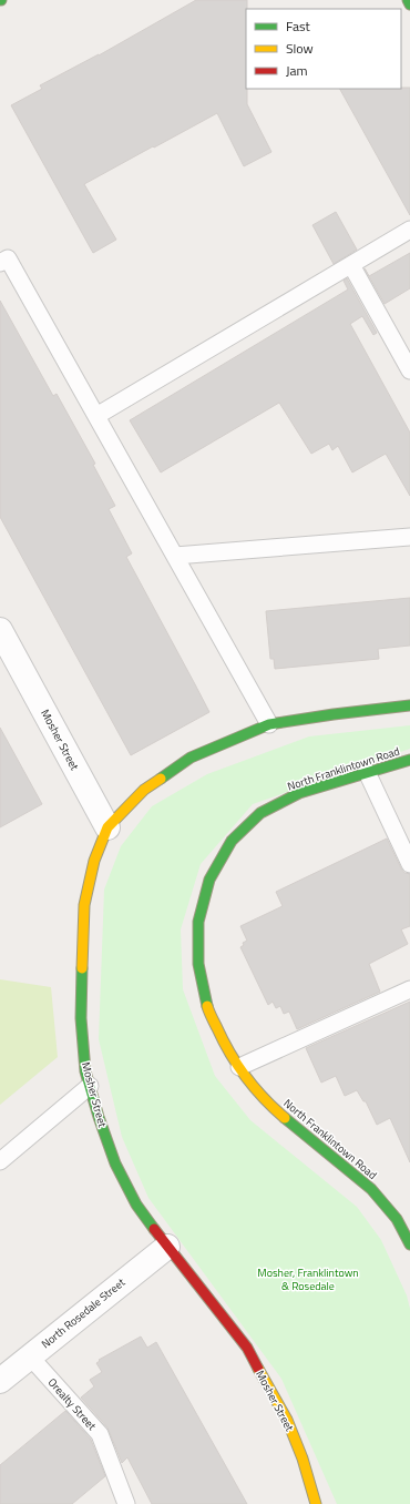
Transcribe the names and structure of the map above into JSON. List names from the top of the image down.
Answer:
{
  "streets": {
    "street": ["Mosher Street", "North Franklintown Road", "North Rosedale Street"],
    "lane": ["Orealty Street"]
  },
  "crossings": [
    ["Mosher Street", "North Rosedale Street"],
    ["North Rosedale Street", "Orealty Street"]
  ],
  "parks": ["Mosher, Franklintown & Rosedale"],
  "legend": ["Fast", "Slow", "Jam"]
}
